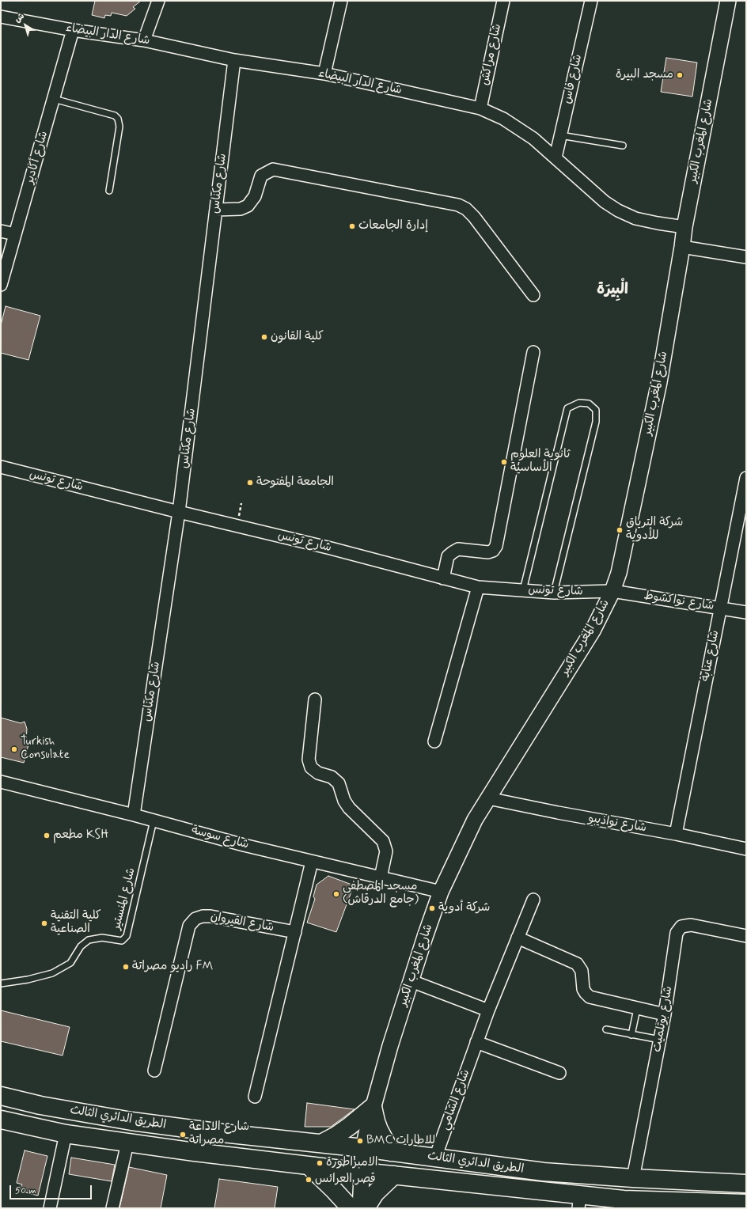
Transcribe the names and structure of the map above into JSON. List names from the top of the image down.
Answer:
{
  "streets": {
    "main road": ["الطريق الدائري الثالث"],
    "street": [
      "شارع الدار البيضاء",
      "شارع مراكش",
      "شارع فاس",
      "شارع المغرب الكبير",
      "شارع أكادير",
      "شارع مكناس",
      "شارع تونس",
      "شارع نواكشوط",
      "شارع عنابة",
      "شارع نواذيبو",
      "شارع سوسة",
      "شارع القيروان",
      "شارع بوتلميت",
      "شارع الشامي"
    ],
    "lane": ["شارع المنستير"]
  },
  "crossings": [
    ["شارع الدار البيضاء", "شارع مراكش"],
    ["شارع الدار البيضاء", "شارع فاس"],
    ["شارع الدار البيضاء", "شارع المغرب الكبير"],
    ["شارع الدار البيضاء", "شارع أكادير"],
    ["شارع الدار البيضاء", "شارع مكناس"],
    ["شارع المغرب الكبير", "شارع تونس"],
    ["شارع المغرب الكبير", "شارع نواكشوط"],
    ["شارع المغرب الكبير", "شارع نواذيبو"],
    ["شارع المغرب الكبير", "شارع سوسة"],
    ["شارع المغرب الكبير", "الطريق الدائري الثالث"],
    ["شارع مكناس", "شارع تونس"],
    ["شارع مكناس", "شارع سوسة"],
    ["شارع تونس", "شارع نواكشوط"],
    ["شارع نواكشوط", "شارع عنابة"],
    ["شارع عنابة", "شارع نواذيبو"],
    ["شارع سوسة", "شارع المنستير"],
    ["شارع بوتلميت", "الطريق الدائري الثالث"],
    ["شارع الشامي", "الطريق الدائري الثالث"]
  ],
  "districts": ["الْبِيرَة"],
  "places": [
    "مسجد البيرة",
    "إدارة الجامعات",
    "كلية القانون",
    "ثانوية العلوم الأساسية",
    "الجامعة المفتوحة",
    "شركة الترياق للأدوية",
    "Turkish Consulate",
    "مطعم KSH",
    "مسجد المصطفى (جامع الدرقاش)",
    "شركة أدوية",
    "كلية التقنية الصناعية",
    "راديو مصراتة FM",
    "شارع الاداعة مصراتة",
    "BMC للاطارات",
    "الامبراطورة",
    "قصر العرائس"
  ],
  "scale_bar": "50 m",
  "north": "top left"
}
